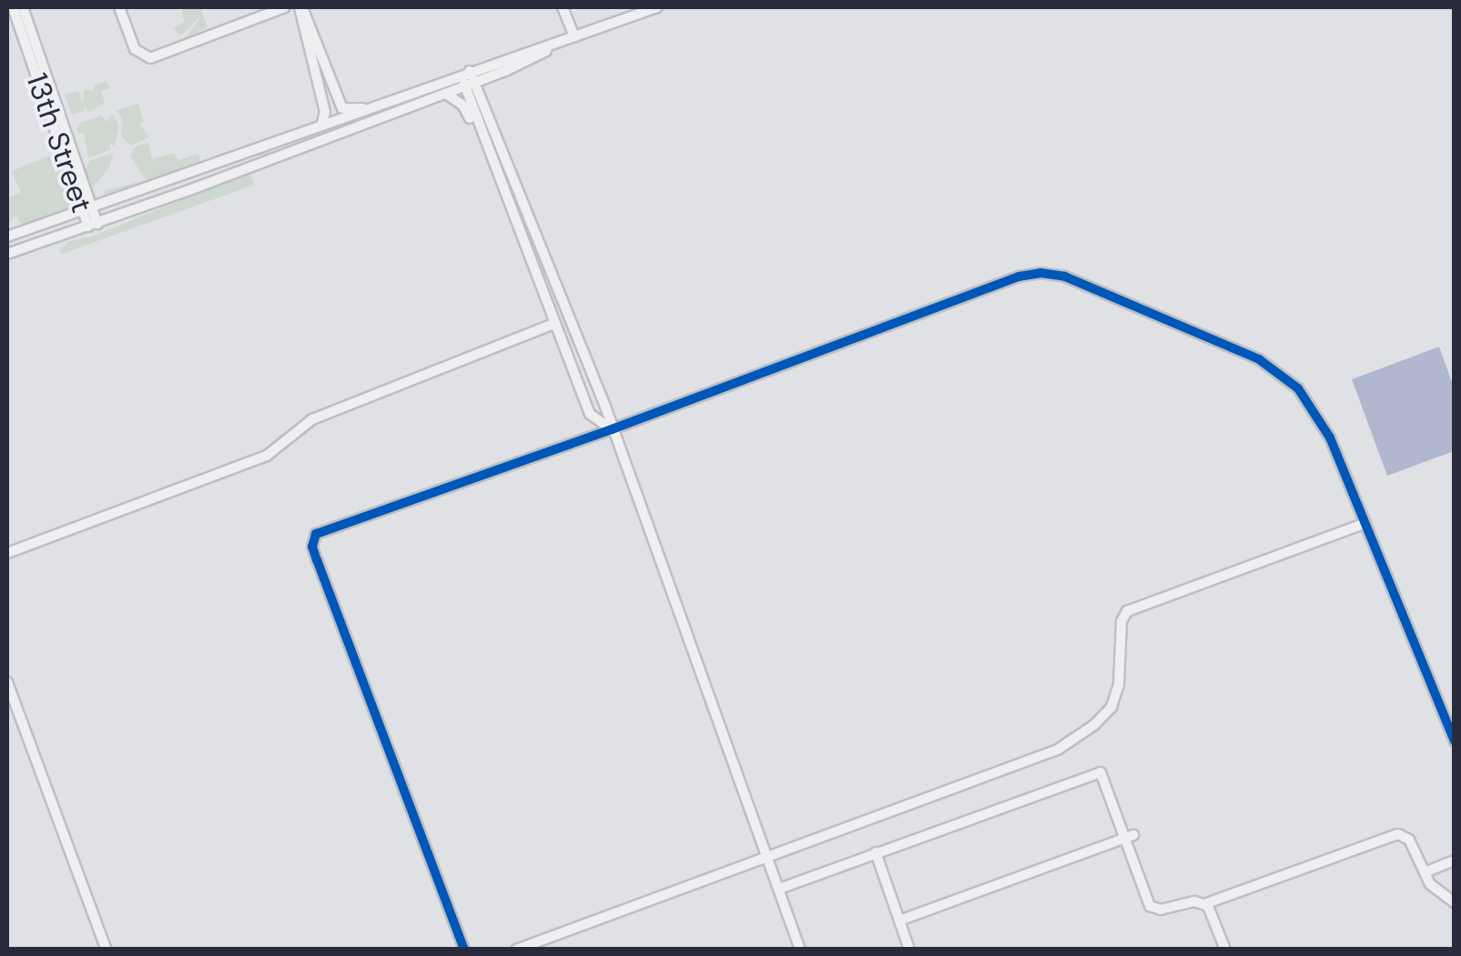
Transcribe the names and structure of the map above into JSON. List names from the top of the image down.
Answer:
{
  "streets": {
    "street": ["13th Street"]
  }
}
